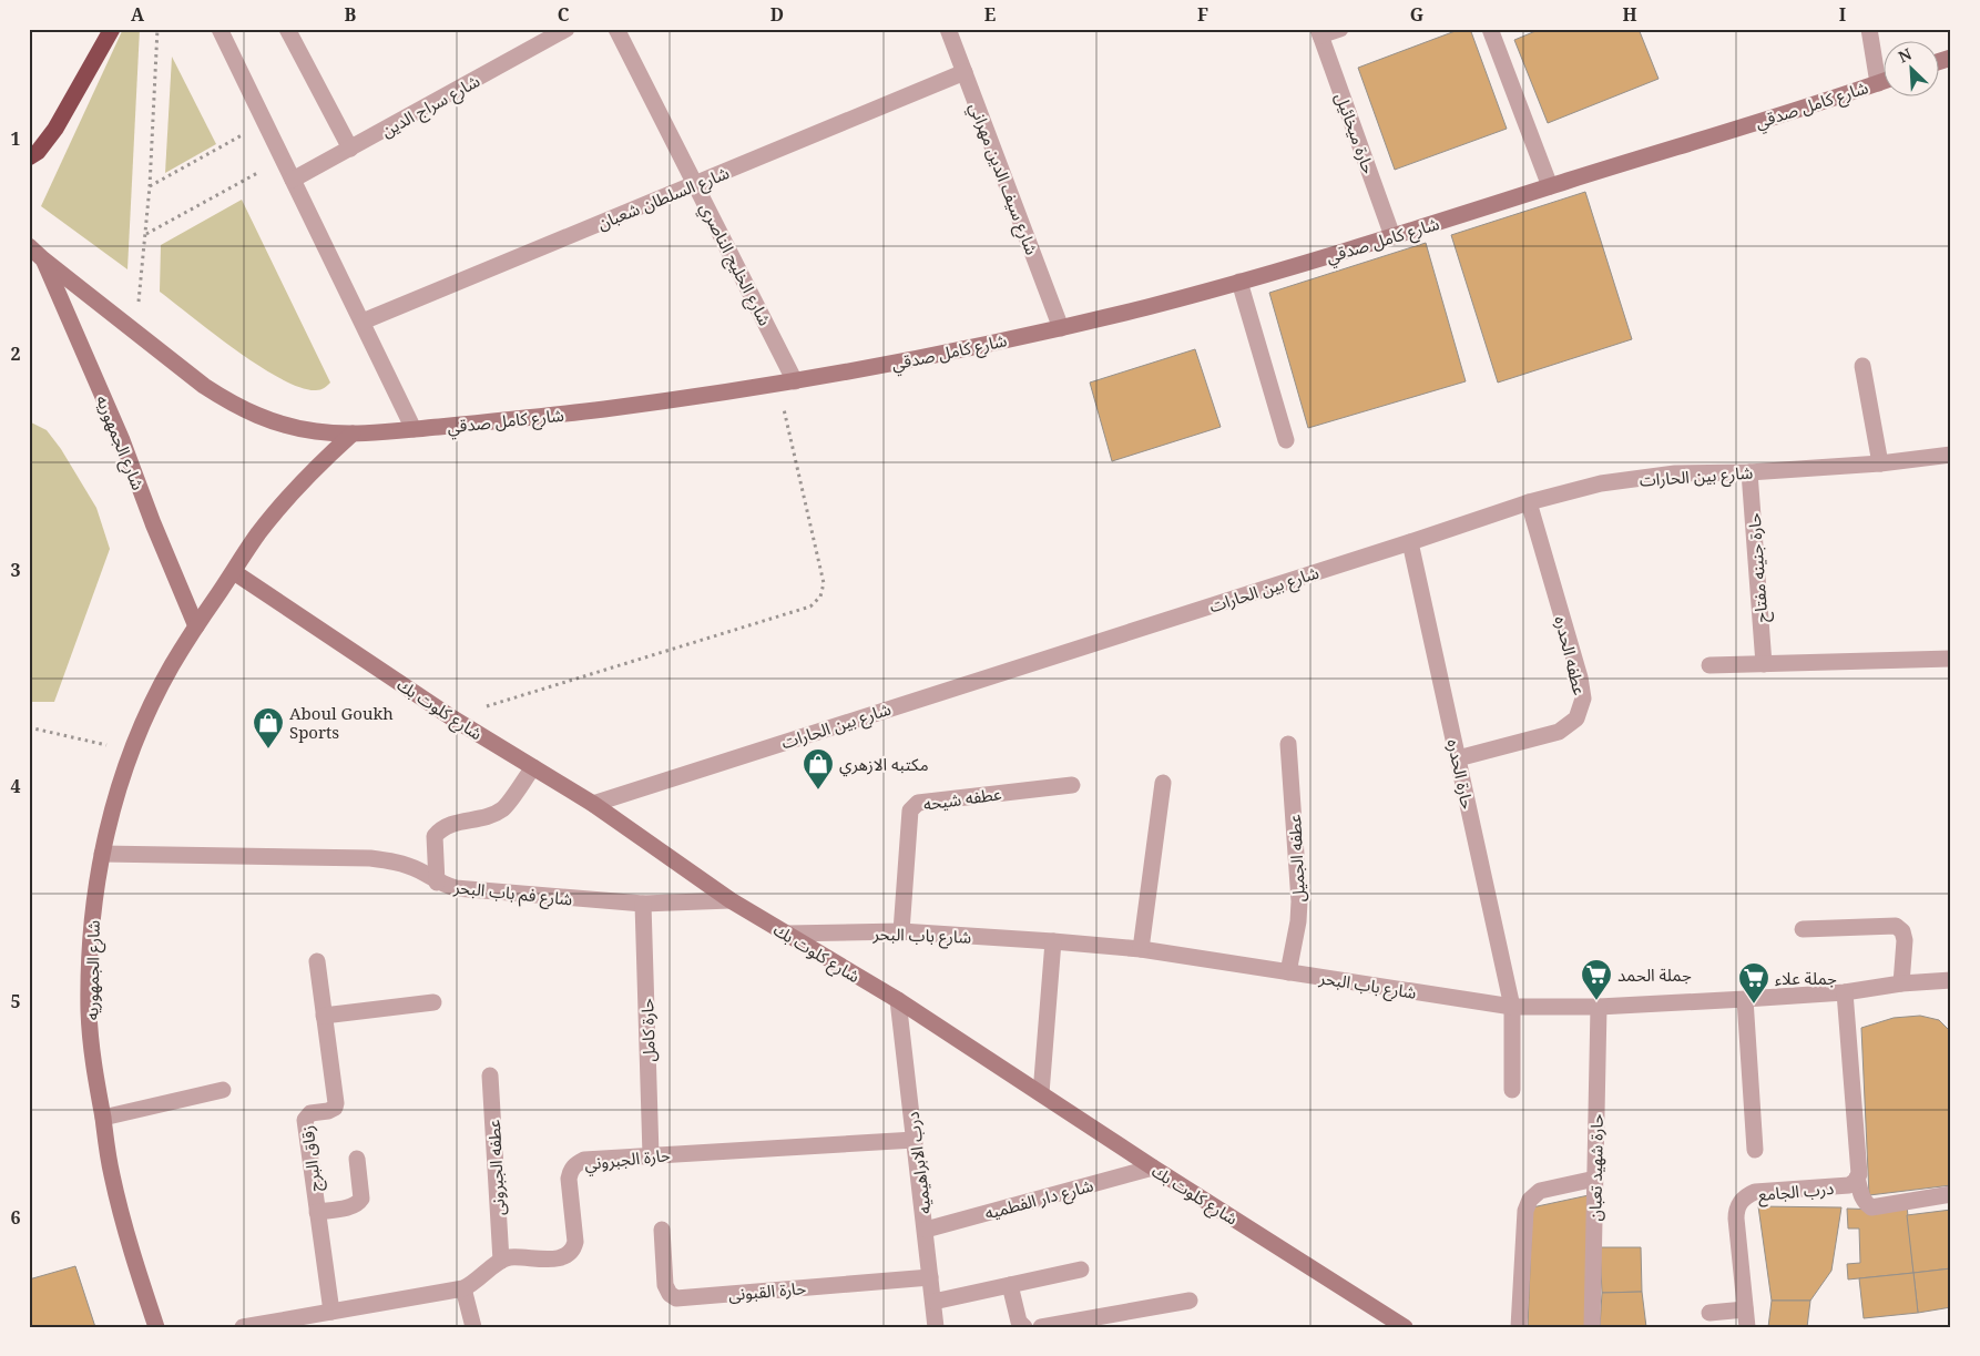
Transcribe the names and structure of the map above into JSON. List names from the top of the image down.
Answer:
{
  "streets": {
    "main road": ["شارع كامل صدقي", "شارع الجمهوريه", "شارع كلوت بك"],
    "street": [
      "شارع سراج الدين",
      "حارة ميخائيل",
      "شارع سيف الدين مهراني",
      "شارع السلطان شعبان",
      "شارع الخليج الناصري",
      "شارع بين الحارات",
      "حارة جنينه مفتاح",
      "عطفه الحدره",
      "حارة الحدره",
      "عطفه شيحه",
      "عطفه الجميل",
      "شارع فم باب البحر",
      "شارع باب البحر",
      "حارة كامل",
      "زقاق البرج",
      "حارة الجبروني",
      "درب الابراهيميه",
      "عطفه الجبرونى",
      "حارة شهيد تعبان",
      "درب الجامع",
      "شارع دار الفطميه",
      "حارة القبونى"
    ]
  },
  "crossings": [
    ["شارع كامل صدقي", "حارة ميخائيل"],
    ["شارع كامل صدقي", "شارع سيف الدين مهراني"],
    ["شارع كامل صدقي", "شارع الخليج الناصري"],
    ["شارع كامل صدقي", "شارع الجمهوريه"],
    ["شارع سيف الدين مهراني", "شارع السلطان شعبان"],
    ["شارع السلطان شعبان", "شارع الخليج الناصري"],
    ["شارع الجمهوريه", "شارع كلوت بك"],
    ["شارع الجمهوريه", "شارع فم باب البحر"],
    ["شارع بين الحارات", "حارة جنينه مفتاح"],
    ["شارع بين الحارات", "عطفه الحدره"],
    ["شارع بين الحارات", "شارع كلوت بك"],
    ["شارع بين الحارات", "حارة الحدره"],
    ["عطفه الحدره", "حارة الحدره"],
    ["شارع كلوت بك", "شارع فم باب البحر"],
    ["شارع كلوت بك", "شارع باب البحر"],
    ["شارع كلوت بك", "درب الابراهيميه"],
    ["شارع كلوت بك", "شارع دار الفطميه"],
    ["حارة الحدره", "شارع باب البحر"],
    ["عطفه شيحه", "شارع باب البحر"],
    ["عطفه الجميل", "شارع باب البحر"],
    ["شارع فم باب البحر", "حارة كامل"],
    ["شارع باب البحر", "حارة شهيد تعبان"],
    ["شارع باب البحر", "درب الجامع"],
    ["حارة كامل", "حارة الجبروني"],
    ["حارة الجبروني", "درب الابراهيميه"],
    ["حارة الجبروني", "عطفه الجبرونى"],
    ["درب الابراهيميه", "شارع دار الفطميه"],
    ["درب الابراهيميه", "حارة القبونى"]
  ],
  "places": {
    "shop": ["Aboul Goukh Sports", "مكتبه الازهري"],
    "supermarket": ["جملة الحمد", "جملة علاء"]
  },
  "north": "top left",
  "grid": {
    "columns": [
      "A",
      "B",
      "C",
      "D",
      "E",
      "F",
      "G",
      "H",
      "I"
    ],
    "rows": [
      "1",
      "2",
      "3",
      "4",
      "5",
      "6"
    ]
  }
}
